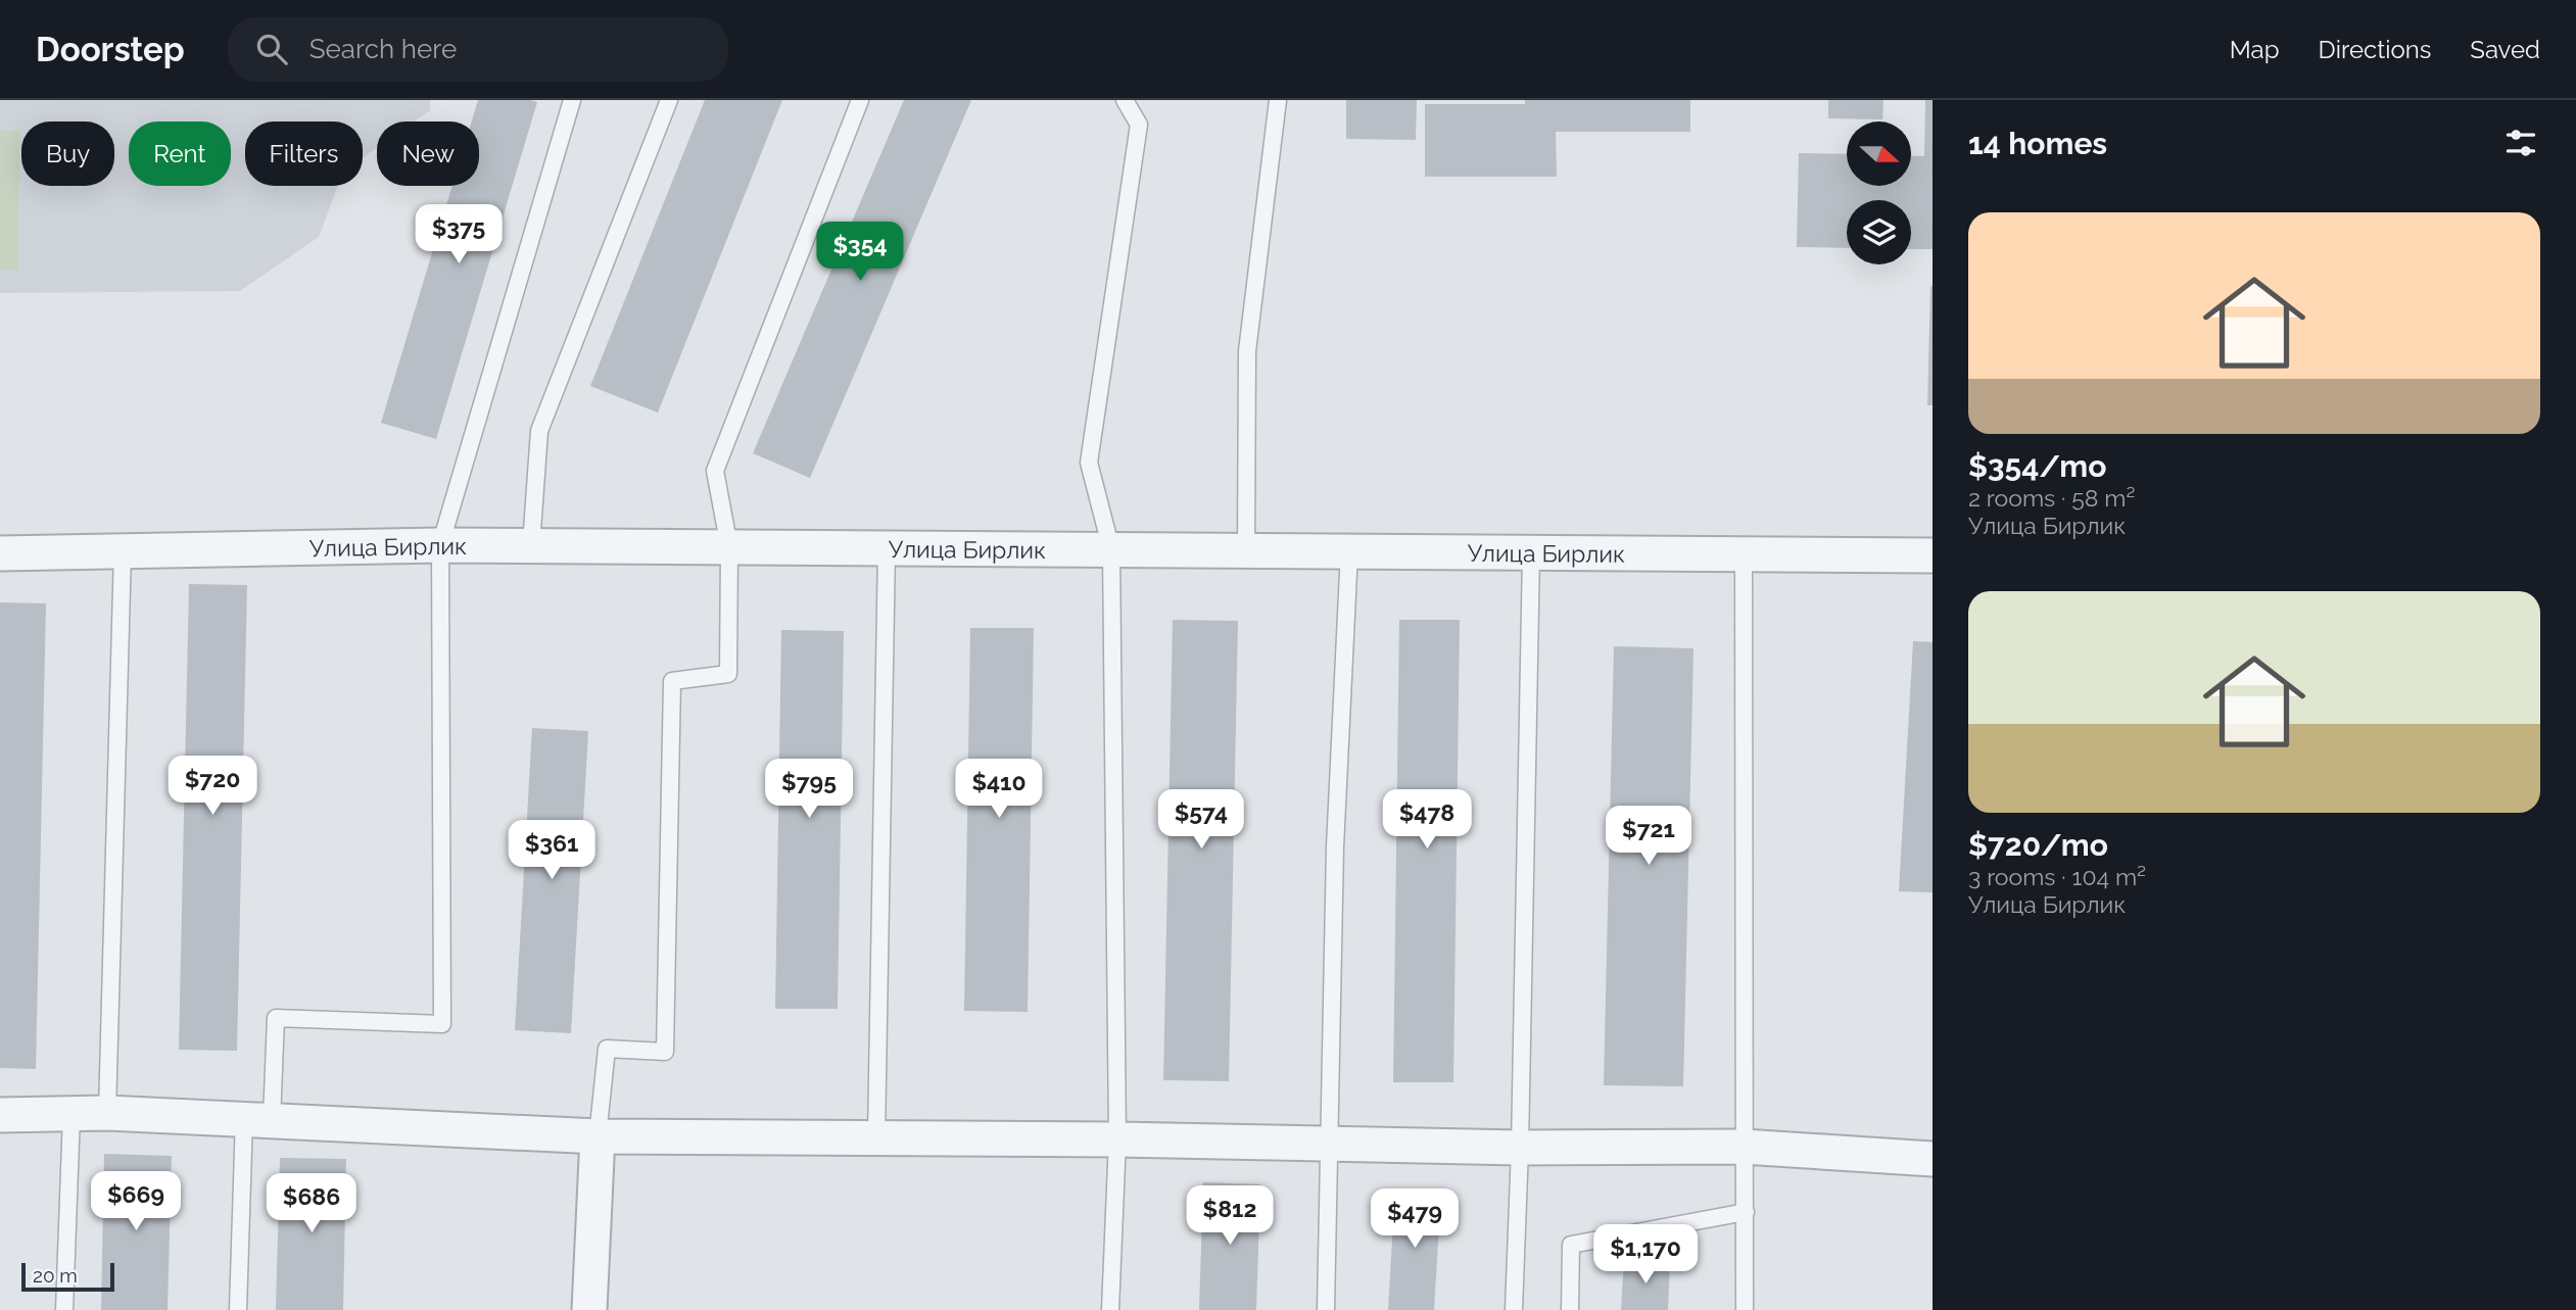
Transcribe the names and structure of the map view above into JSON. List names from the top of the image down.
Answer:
{
  "streets": {
    "street": ["Улица Бирлик"]
  },
  "scale_bar": "20 m",
  "north": "right",
  "page": {
    "header": "Doorstep",
    "search": "Search here",
    "nav": ["Map", "Directions", "Saved"],
    "heading": "14 homes",
    "chip": [
      "Buy",
      "Rent",
      "Filters",
      "New"
    ],
    "list": [
      {
        "name": "$354/mo",
        "note": "2 rooms · 58 m² · Улица Бирлик"
      },
      {
        "name": "$720/mo",
        "note": "3 rooms · 104 m² · Улица Бирлик"
      }
    ],
    "price": [
      "$375",
      "$354",
      "$720",
      "$795",
      "$410",
      "$574",
      "$478",
      "$721",
      "$361",
      "$669",
      "$686",
      "$812",
      "$479",
      "$1,170"
    ],
    "scale": "20 m"
  }
}
